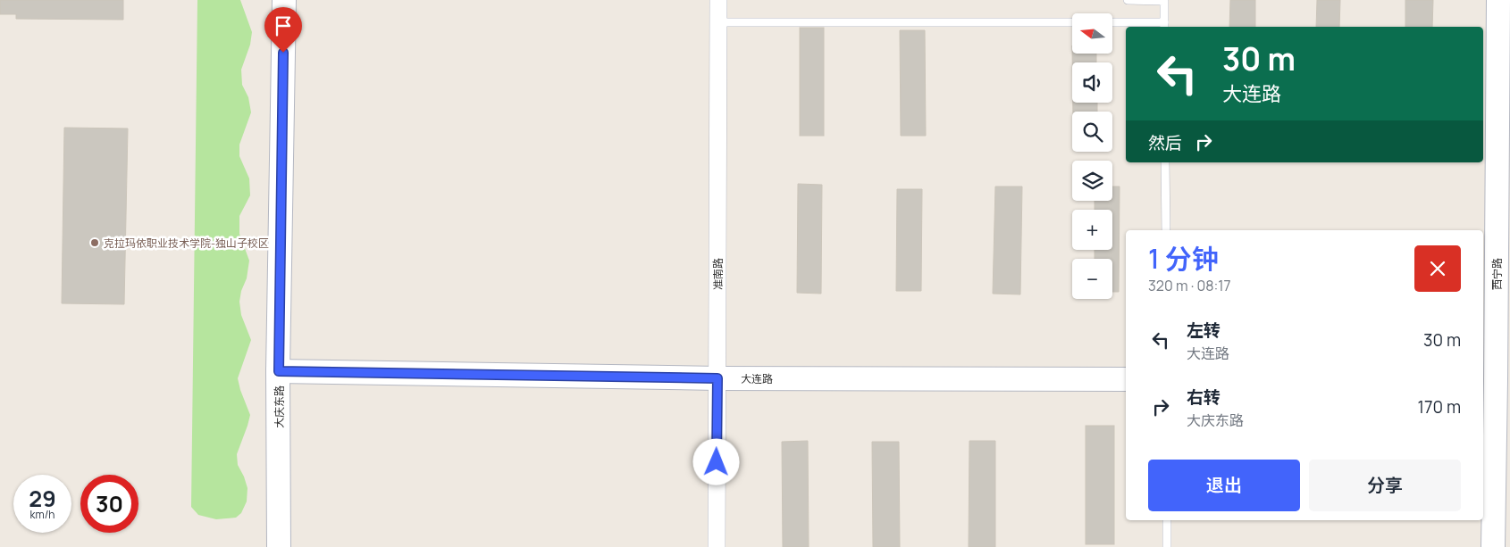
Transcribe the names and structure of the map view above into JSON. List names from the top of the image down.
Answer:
{
  "streets": {
    "street": [
      "准南路",
      "西宁路",
      "大连路",
      "大庆东路"
    ]
  },
  "crossings": [
    ["准南路", "大连路"],
    ["大连路", "大庆东路"]
  ],
  "places": ["克拉玛依职业技术学院-独山子校区"],
  "north": "left",
  "page": {
    "map_buttons": ["+", "−"],
    "turn": ["30 m", "大连路"],
    "then": "然后",
    "heading": ["1 分钟", "320 m · 08:17"],
    "list": [
      {
        "name": "左转",
        "note": "大连路",
        "value": "30 m"
      },
      {
        "name": "右转",
        "note": "大庆东路",
        "value": "170 m"
      }
    ],
    "buttons": ["退出", "分享"],
    "speed": "29 km/h",
    "limit": "30"
  }
}
